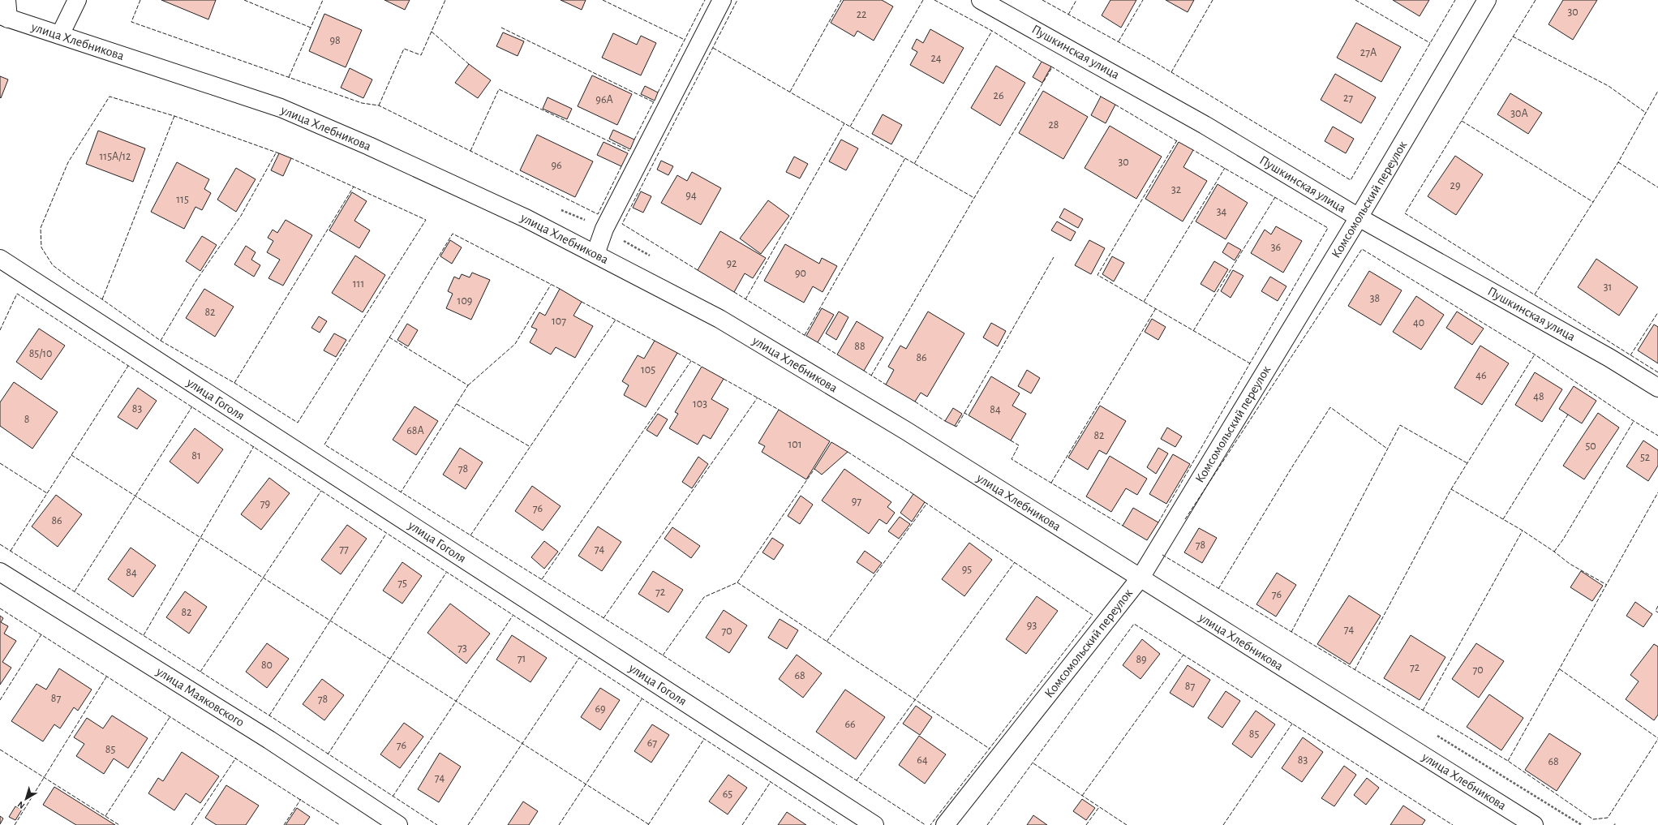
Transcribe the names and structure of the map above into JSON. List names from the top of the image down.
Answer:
{
  "streets": {
    "street": [
      "улица Хлебникова",
      "Пушкинская улица",
      "Комсомольский переулок",
      "улица Гоголя",
      "улица Маяковского"
    ]
  },
  "crossings": [
    ["улица Хлебникова", "Комсомольский переулок"],
    ["Пушкинская улица", "Комсомольский переулок"]
  ],
  "house_numbers": [
    "30",
    "22",
    "98",
    "27А",
    "24",
    "26",
    "27",
    "96А",
    "30А",
    "28",
    "115А/12",
    "30",
    "96",
    "29",
    "32",
    "94",
    "115",
    "34",
    "36",
    "92",
    "90",
    "111",
    "31",
    "38",
    "109",
    "82",
    "107",
    "40",
    "88",
    "85/10",
    "86",
    "105",
    "46",
    "48",
    "103",
    "83",
    "84",
    "8",
    "68А",
    "82",
    "101",
    "50",
    "81",
    "52",
    "78",
    "97",
    "79",
    "76",
    "86",
    "78",
    "77",
    "74",
    "95",
    "84",
    "75",
    "72",
    "76",
    "82",
    "93",
    "74",
    "70",
    "73",
    "71",
    "89",
    "80",
    "72",
    "70",
    "68",
    "87",
    "87",
    "78",
    "69",
    "66",
    "85",
    "67",
    "76",
    "85",
    "64",
    "83",
    "68",
    "74",
    "65"
  ],
  "north": "bottom left"
}
